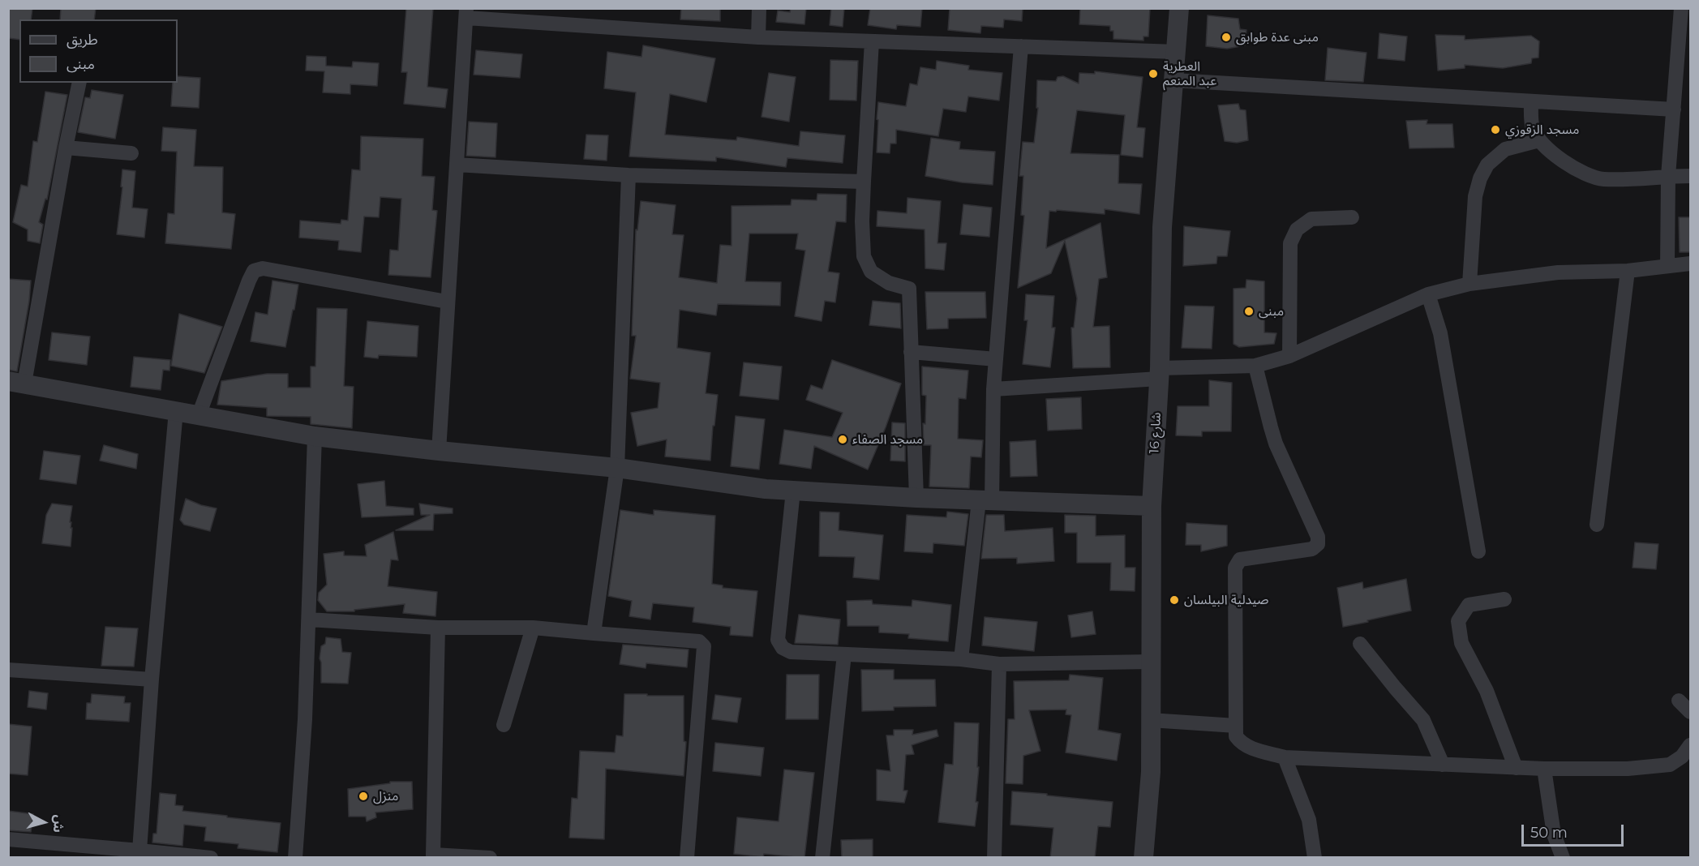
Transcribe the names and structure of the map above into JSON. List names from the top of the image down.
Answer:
{
  "streets": {
    "street": ["شارع 16"]
  },
  "places": [
    "مبنى عدة طوابق",
    "العطرية عبد المنعم",
    "مسجد الزقوزي",
    "مبنى",
    "مسجد الصفاء",
    "صيدلية البيلسان",
    "منزل"
  ],
  "legend": ["طريق", "مبنى"],
  "scale_bar": "50 m",
  "north": "right"
}
